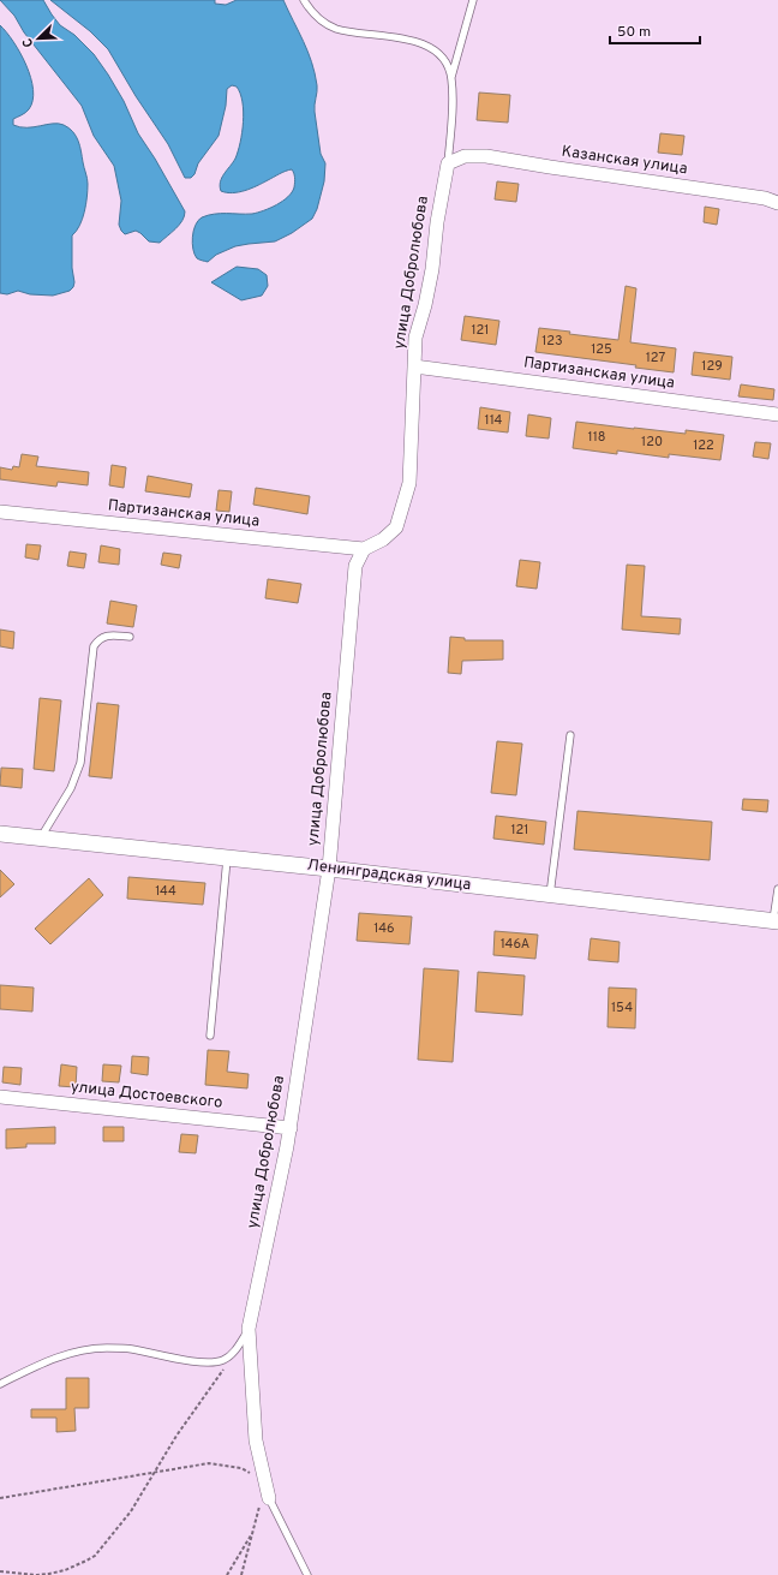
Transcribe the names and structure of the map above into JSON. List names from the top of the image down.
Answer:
{
  "streets": {
    "street": [
      "Казанская улица",
      "улица Добролюбова",
      "Партизанская улица",
      "Ленинградская улица",
      "улица Достоевского"
    ]
  },
  "crossings": [
    ["Казанская улица", "улица Добролюбова"],
    ["улица Добролюбова", "Партизанская улица"],
    ["улица Добролюбова", "Ленинградская улица"],
    ["улица Добролюбова", "улица Достоевского"]
  ],
  "house_numbers": [
    "121",
    "123",
    "125",
    "127",
    "129",
    "114",
    "118",
    "120",
    "122",
    "121",
    "144",
    "146",
    "146А",
    "154"
  ],
  "scale_bar": "50 m",
  "north": "bottom left"
}
